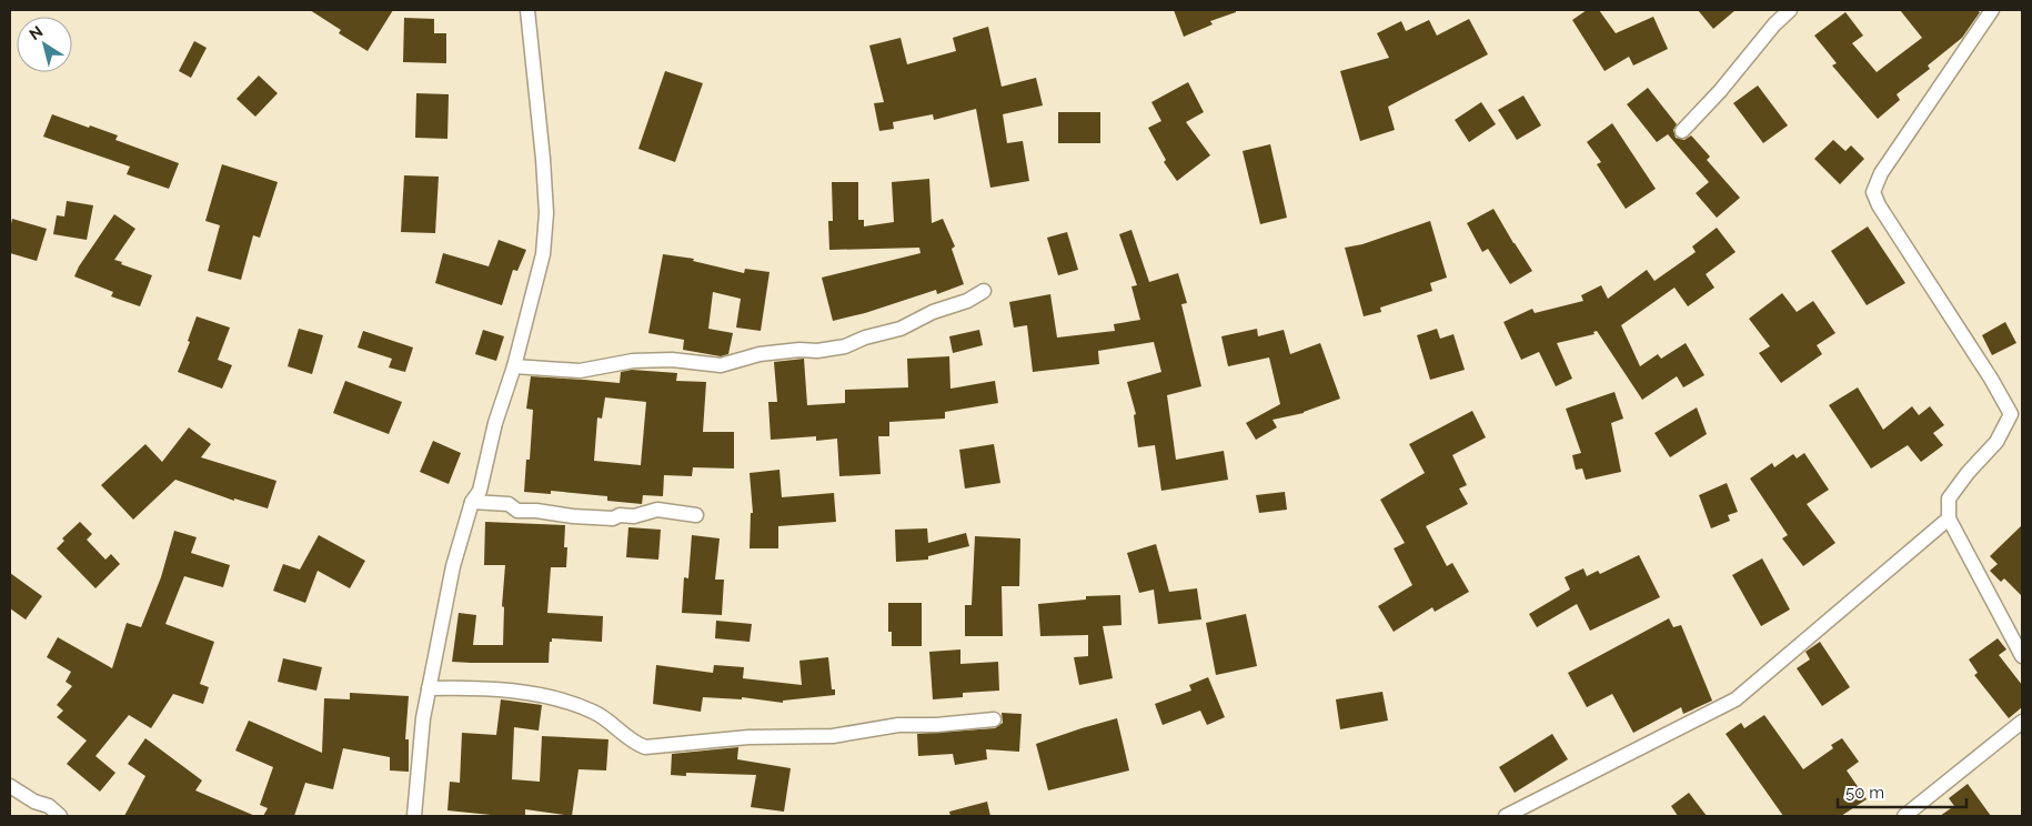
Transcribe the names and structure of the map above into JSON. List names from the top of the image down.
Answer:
{
  "scale_bar": "50 m",
  "north": "top left"
}
